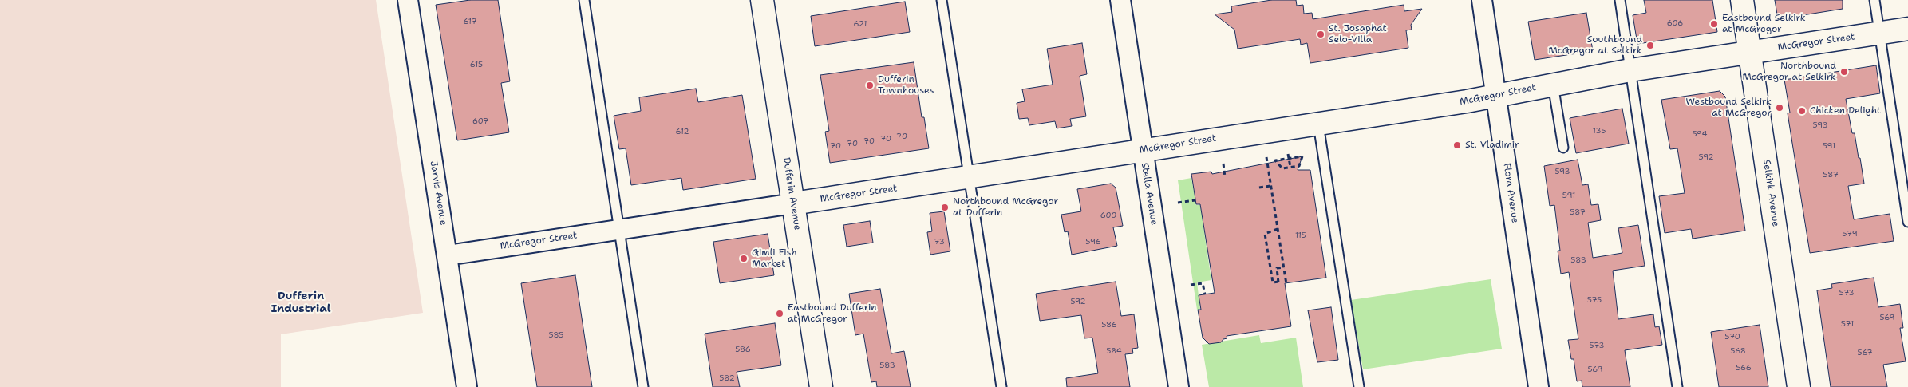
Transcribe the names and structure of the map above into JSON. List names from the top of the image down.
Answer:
{
  "streets": {
    "main road": ["McGregor Street", "Selkirk Avenue", "Dufferin Avenue"],
    "street": ["Jarvis Avenue", "Flora Avenue", "Stella Avenue"]
  },
  "crossings": [
    ["McGregor Street", "Jarvis Avenue"],
    ["McGregor Street", "Flora Avenue"],
    ["McGregor Street", "Selkirk Avenue"],
    ["McGregor Street", "Dufferin Avenue"],
    ["McGregor Street", "Stella Avenue"]
  ],
  "districts": ["Dufferin Industrial"],
  "places": [
    "Eastbound Selkirk at McGregor",
    "St. Josaphat Selo-Villa",
    "Southbound McGregor at Selkirk",
    "Northbound McGregor at Selkirk",
    "Dufferin Townhouses",
    "Westbound Selkirk at McGregor",
    "Chicken Delight",
    "St. Vladimir",
    "Northbound McGregor at Dufferin",
    "Gimli Fish Market",
    "Eastbound Dufferin at McGregor"
  ],
  "house_numbers": [
    "617",
    "606",
    "621",
    "615",
    "607",
    "593",
    "135",
    "612",
    "594",
    "70",
    "70",
    "70",
    "70",
    "70",
    "591",
    "592",
    "593",
    "587",
    "591",
    "587",
    "600",
    "579",
    "115",
    "73",
    "596",
    "583",
    "573",
    "575",
    "592",
    "569",
    "571",
    "586",
    "585",
    "570",
    "573",
    "586",
    "584",
    "568",
    "567",
    "583",
    "566",
    "569",
    "582"
  ]
}
